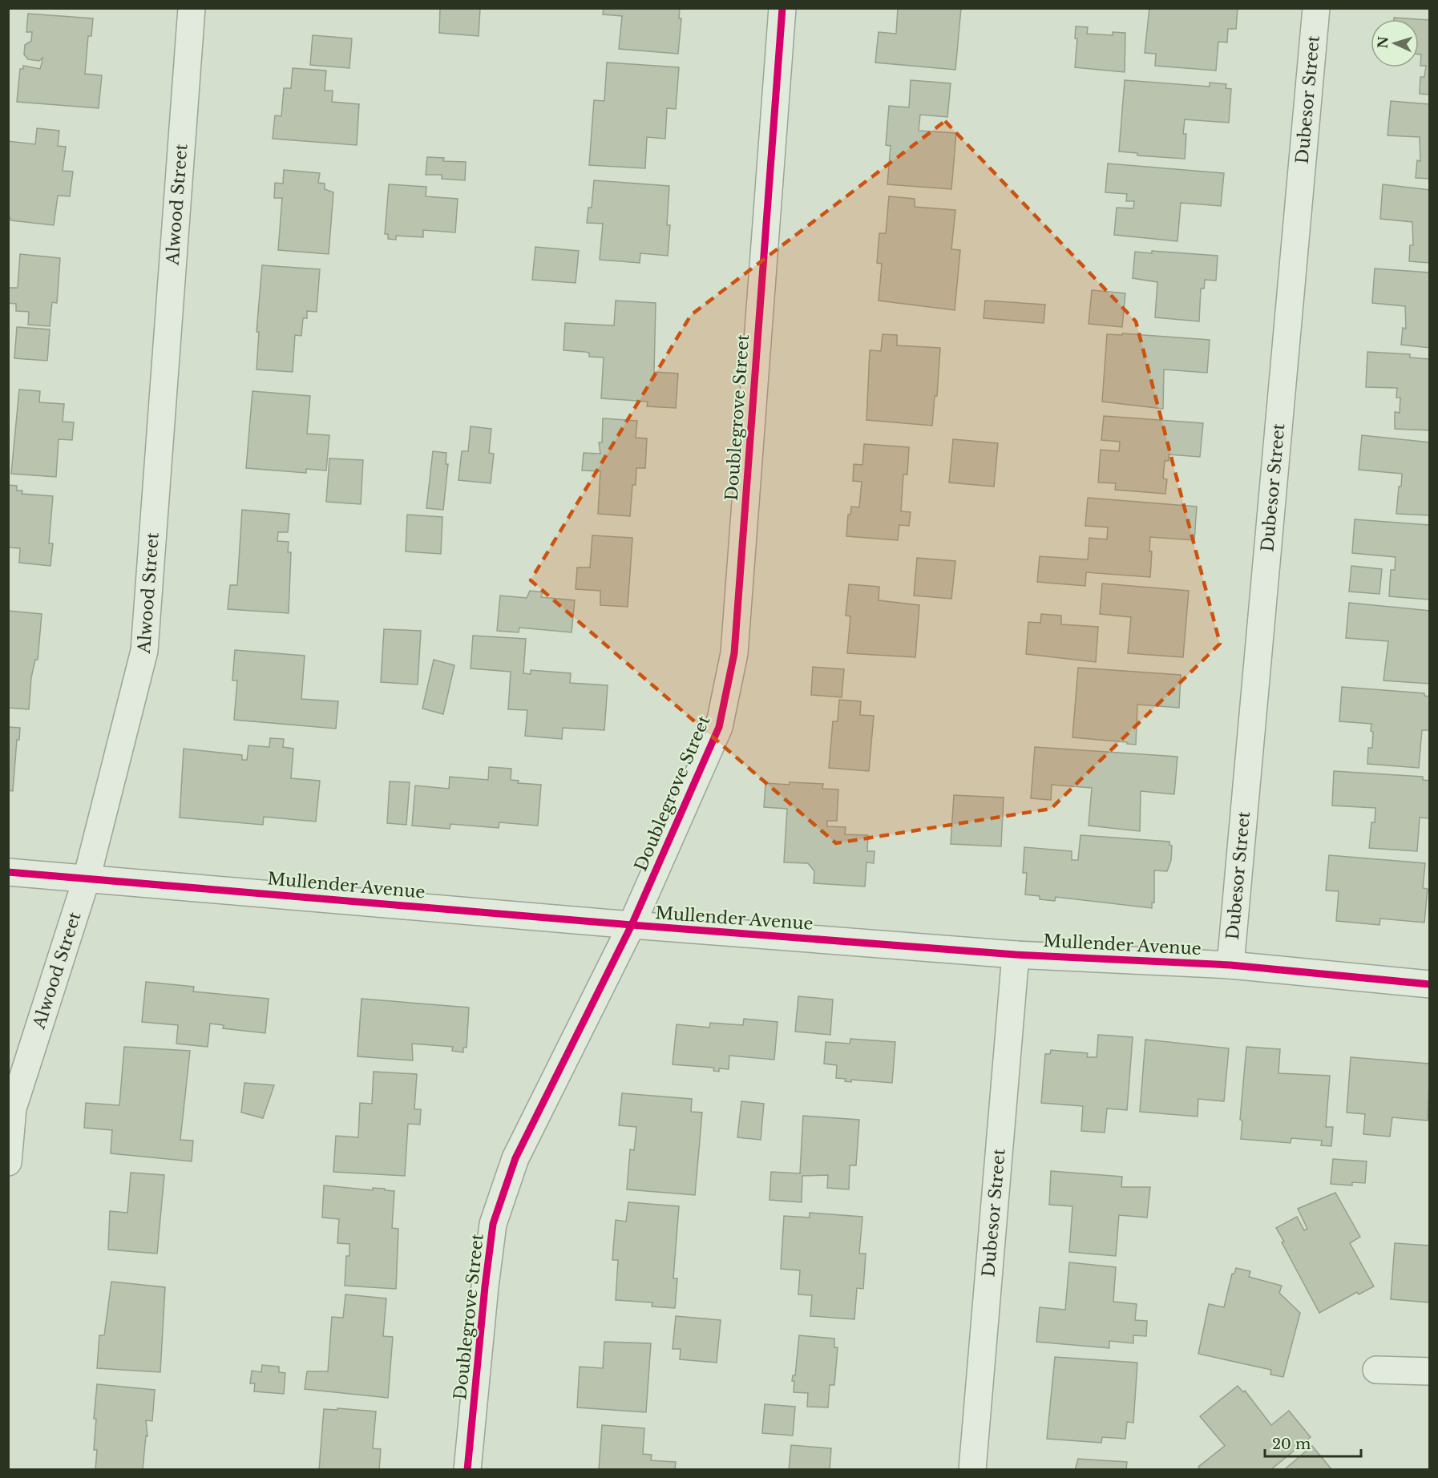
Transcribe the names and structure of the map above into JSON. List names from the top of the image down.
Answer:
{
  "streets": {
    "street": [
      "Dubesor Street",
      "Alwood Street",
      "Doublegrove Street",
      "Mullender Avenue"
    ]
  },
  "crossings": [
    ["Dubesor Street", "Mullender Avenue"],
    ["Alwood Street", "Mullender Avenue"],
    ["Doublegrove Street", "Mullender Avenue"]
  ],
  "scale_bar": "20 m",
  "north": "left"
}
